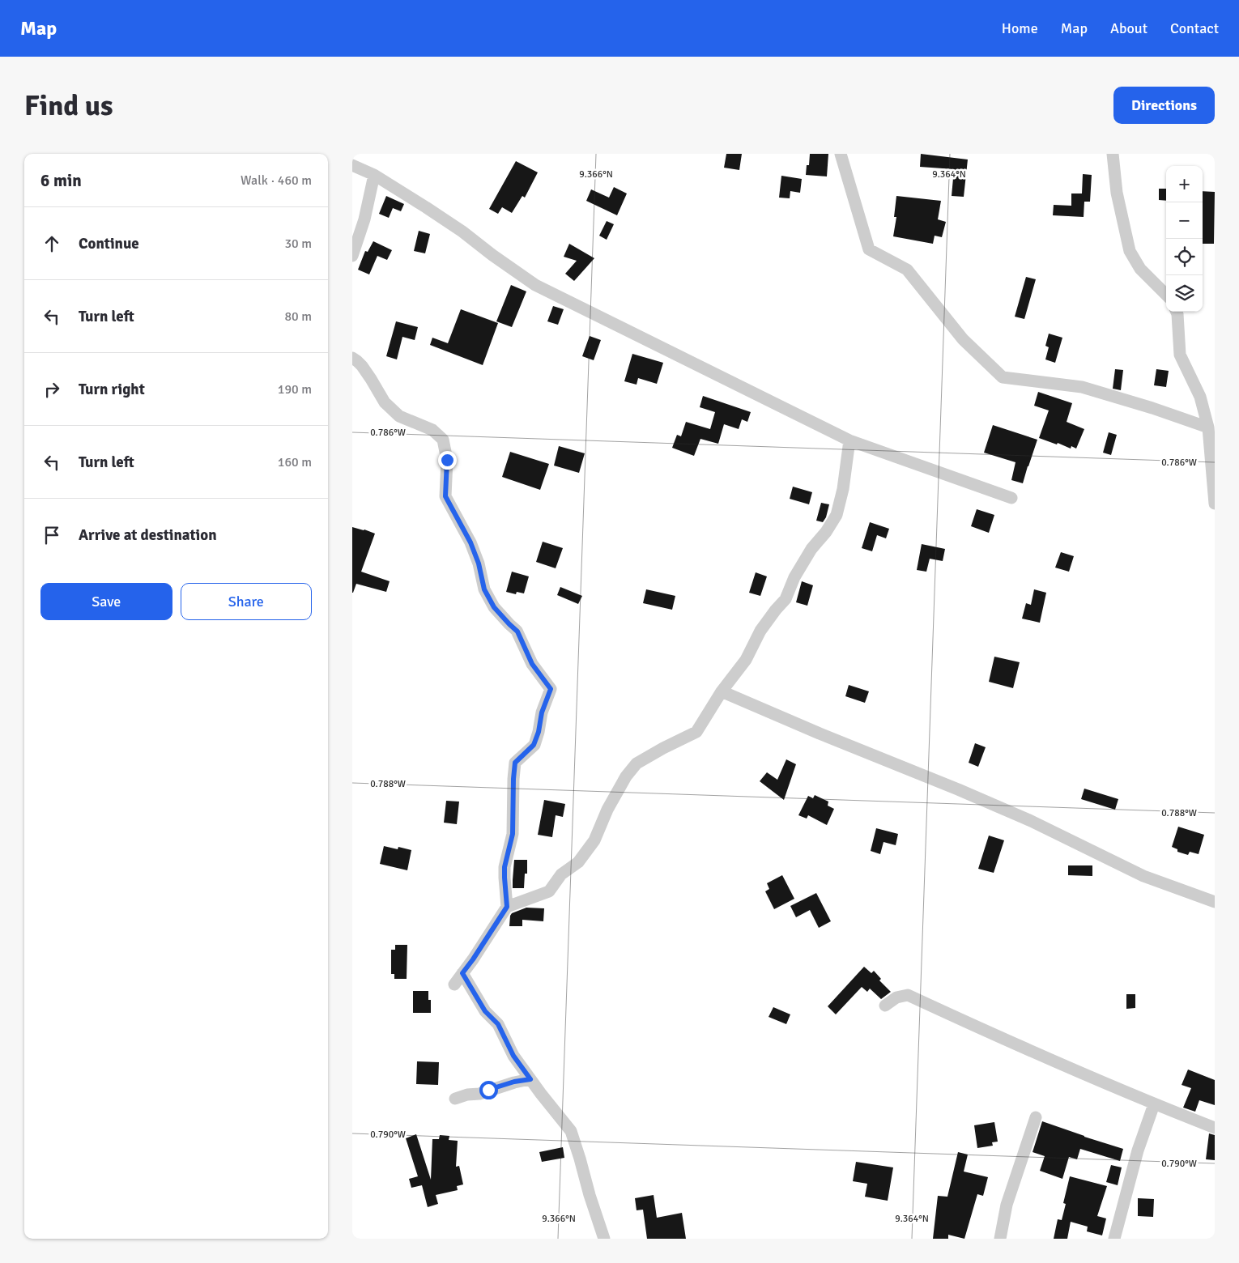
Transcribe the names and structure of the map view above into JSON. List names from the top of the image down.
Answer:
{
  "page": {
    "header": "Map",
    "nav": [
      "Home",
      "Map",
      "About",
      "Contact"
    ],
    "buttons": [
      "Directions",
      ["Save", "Share"]
    ],
    "title": "Find us",
    "heading": ["6 min", "Walk · 460 m"],
    "map_buttons": ["+", "−"],
    "list": [
      ["Continue", "30 m"],
      ["Turn left", "80 m"],
      ["Turn right", "190 m"],
      ["Turn left", "160 m"],
      "Arrive at destination"
    ]
  },
  "coordinates": [
    "9.366°N",
    "9.364°N",
    "0.786°W",
    "0.788°W",
    "0.790°W"
  ]
}
